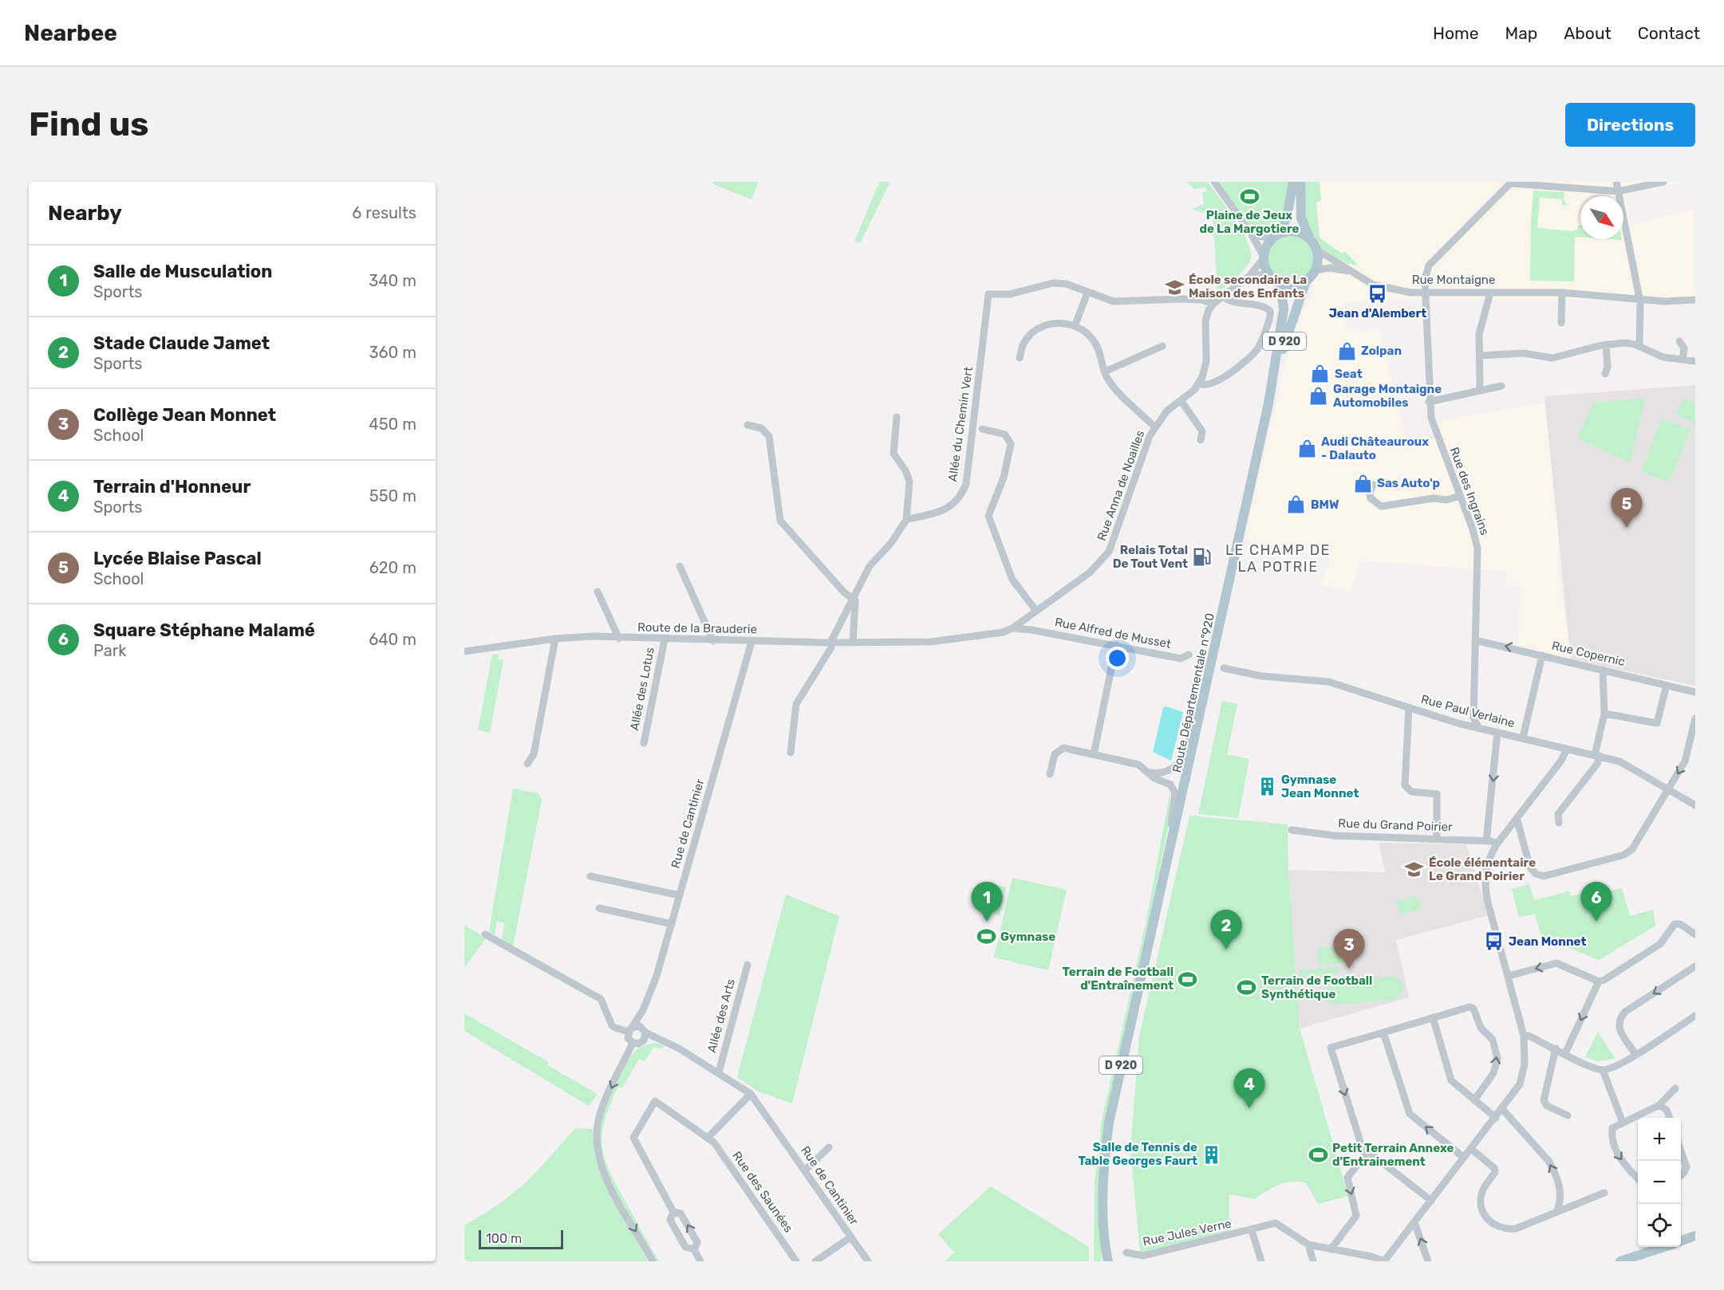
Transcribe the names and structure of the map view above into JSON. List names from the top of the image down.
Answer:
{
  "streets": {
    "main road": ["D 920", "Route Départementale n°920"],
    "street": [
      "Rue Montaigne",
      "Allée du Chemin Vert",
      "Rue Anna de Noailles",
      "Rue des Ingrains",
      "Route de la Brauderie",
      "Rue Alfred de Musset",
      "Rue Copernic",
      "Allée des Lotus",
      "Rue Paul Verlaine",
      "Rue de Cantinier",
      "Rue du Grand Poirier",
      "Allée des Arts",
      "Rue des Saunées",
      "Rue Jules Verne"
    ]
  },
  "crossings": [
    ["Rue Montaigne", "D 920"],
    ["Rue Montaigne", "Rue des Ingrains"],
    ["D 920", "Route Départementale n°920"],
    ["Rue Anna de Noailles", "Rue Alfred de Musset"],
    ["Rue des Ingrains", "Rue Copernic"],
    ["Rue des Ingrains", "Rue Paul Verlaine"],
    ["Route de la Brauderie", "Rue Alfred de Musset"],
    ["Route de la Brauderie", "Allée des Lotus"],
    ["Route de la Brauderie", "Rue de Cantinier"],
    ["Rue de Cantinier", "Allée des Arts"]
  ],
  "districts": ["LE CHAMP DE LA POTRIE"],
  "places": {
    "sports": [
      "Plaine de Jeux de La Margotiere",
      "Gymnase",
      "Terrain de Football d'Entraînement",
      "Terrain de Football Synthétique",
      "Petit Terrain Annexe d'Entrainement"
    ],
    "school or university": ["École secondaire La Maison des Enfants", "École élémentaire Le Grand Poirier"],
    "bus stop": ["Jean d'Alembert", "Jean Monnet"],
    "shop": [
      "Zolpan",
      "Seat",
      "Garage Montaigne Automobiles",
      "Audi Châteauroux - Dalauto",
      "Sas Auto'p",
      "BMW"
    ],
    "fuel station": ["Relais Total De Tout Vent"],
    "building": ["Gymnase Jean Monnet", "Salle de Tennis de Table Georges Faurt"]
  },
  "scale_bar": "100 m",
  "north": "bottom right",
  "page": {
    "header": "Nearbee",
    "nav": [
      "Home",
      "Map",
      "About",
      "Contact"
    ],
    "buttons": "Directions",
    "title": "Find us",
    "heading": ["Nearby", "6 results"],
    "list": [
      {
        "mark": "1",
        "name": "Salle de Musculation",
        "note": "Sports",
        "value": "340 m"
      },
      {
        "mark": "2",
        "name": "Stade Claude Jamet",
        "note": "Sports",
        "value": "360 m"
      },
      {
        "mark": "3",
        "name": "Collège Jean Monnet",
        "note": "School",
        "value": "450 m"
      },
      {
        "mark": "4",
        "name": "Terrain d'Honneur",
        "note": "Sports",
        "value": "550 m"
      },
      {
        "mark": "5",
        "name": "Lycée Blaise Pascal",
        "note": "School",
        "value": "620 m"
      },
      {
        "mark": "6",
        "name": "Square Stéphane Malamé",
        "note": "Park",
        "value": "640 m"
      }
    ],
    "pins": [
      "5",
      "1",
      "6",
      "2",
      "3",
      "4"
    ],
    "map_buttons": ["+", "−"],
    "scale": "100 m"
  }
}
